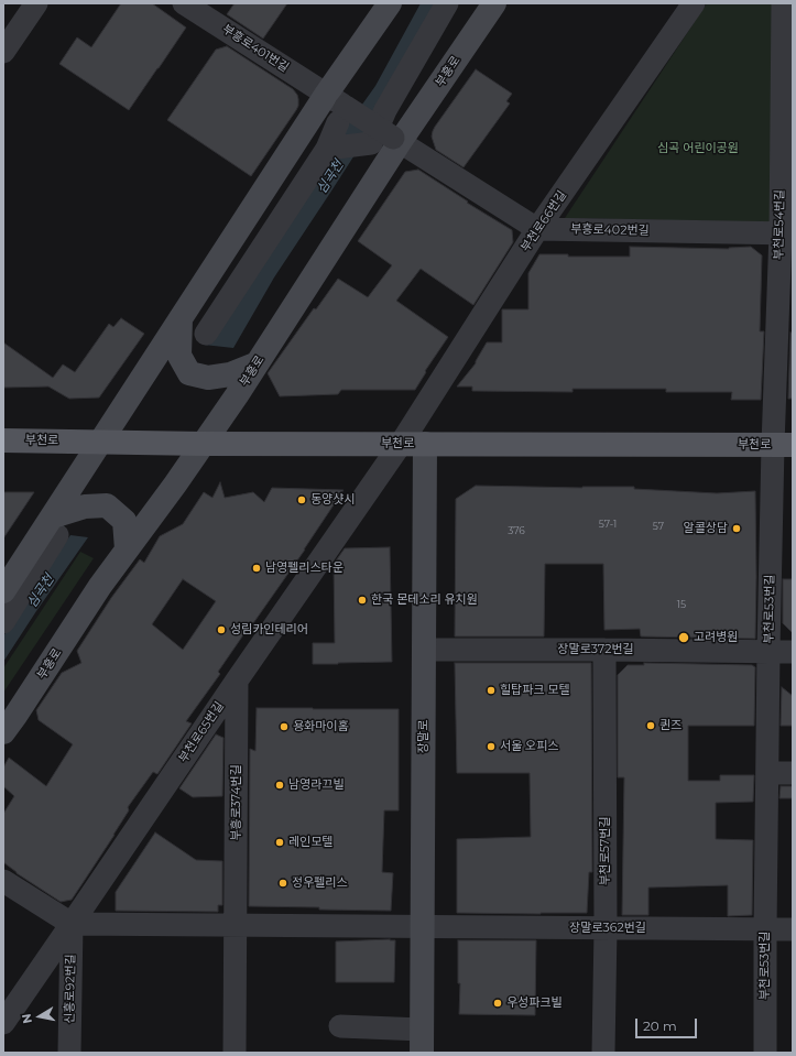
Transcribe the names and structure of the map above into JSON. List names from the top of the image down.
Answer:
{
  "streets": {
    "main road": ["부천로"],
    "street": [
      "부흥로401번길",
      "부흥로",
      "부천로66번길",
      "부천로54번길",
      "부흥로402번길",
      "부천로53번길",
      "장말로372번길",
      "부천로65번길",
      "장말로",
      "부흥로374번길",
      "부천로57번길",
      "장말로362번길",
      "신흥로92번길"
    ]
  },
  "crossings": [
    ["부흥로401번길", "부흥로"],
    ["부흥로", "부천로"],
    ["부천로66번길", "부흥로402번길"],
    ["부천로66번길", "부천로"],
    ["부천로66번길", "부천로65번길"],
    ["부천로54번길", "부흥로402번길"],
    ["부천로54번길", "부천로"],
    ["부천로54번길", "부천로53번길"],
    ["부천로", "부천로53번길"],
    ["부천로", "부천로65번길"],
    ["부천로", "장말로"],
    ["부천로53번길", "장말로372번길"],
    ["부천로53번길", "장말로362번길"],
    ["장말로372번길", "장말로"],
    ["장말로372번길", "부천로57번길"],
    ["부천로65번길", "부흥로374번길"],
    ["부천로65번길", "신흥로92번길"],
    ["장말로", "장말로362번길"],
    ["부천로57번길", "장말로362번길"]
  ],
  "water": ["심곡천"],
  "parks": ["심곡 어린이공원"],
  "places": [
    "동양샷시",
    "알콜상담",
    "남영펠리스타운",
    "한국 몬테소리 유치원",
    "성림카인테리어",
    "고려병원",
    "힐탑파크 모텔",
    "퀸즈",
    "용화마이홈",
    "서울 오피스",
    "남영라끄빌",
    "레인모텔",
    "정우펠리스",
    "우성파크빌"
  ],
  "house_numbers": [
    "57-1",
    "57",
    "376",
    "15"
  ],
  "scale_bar": "20 m",
  "north": "left"
}
